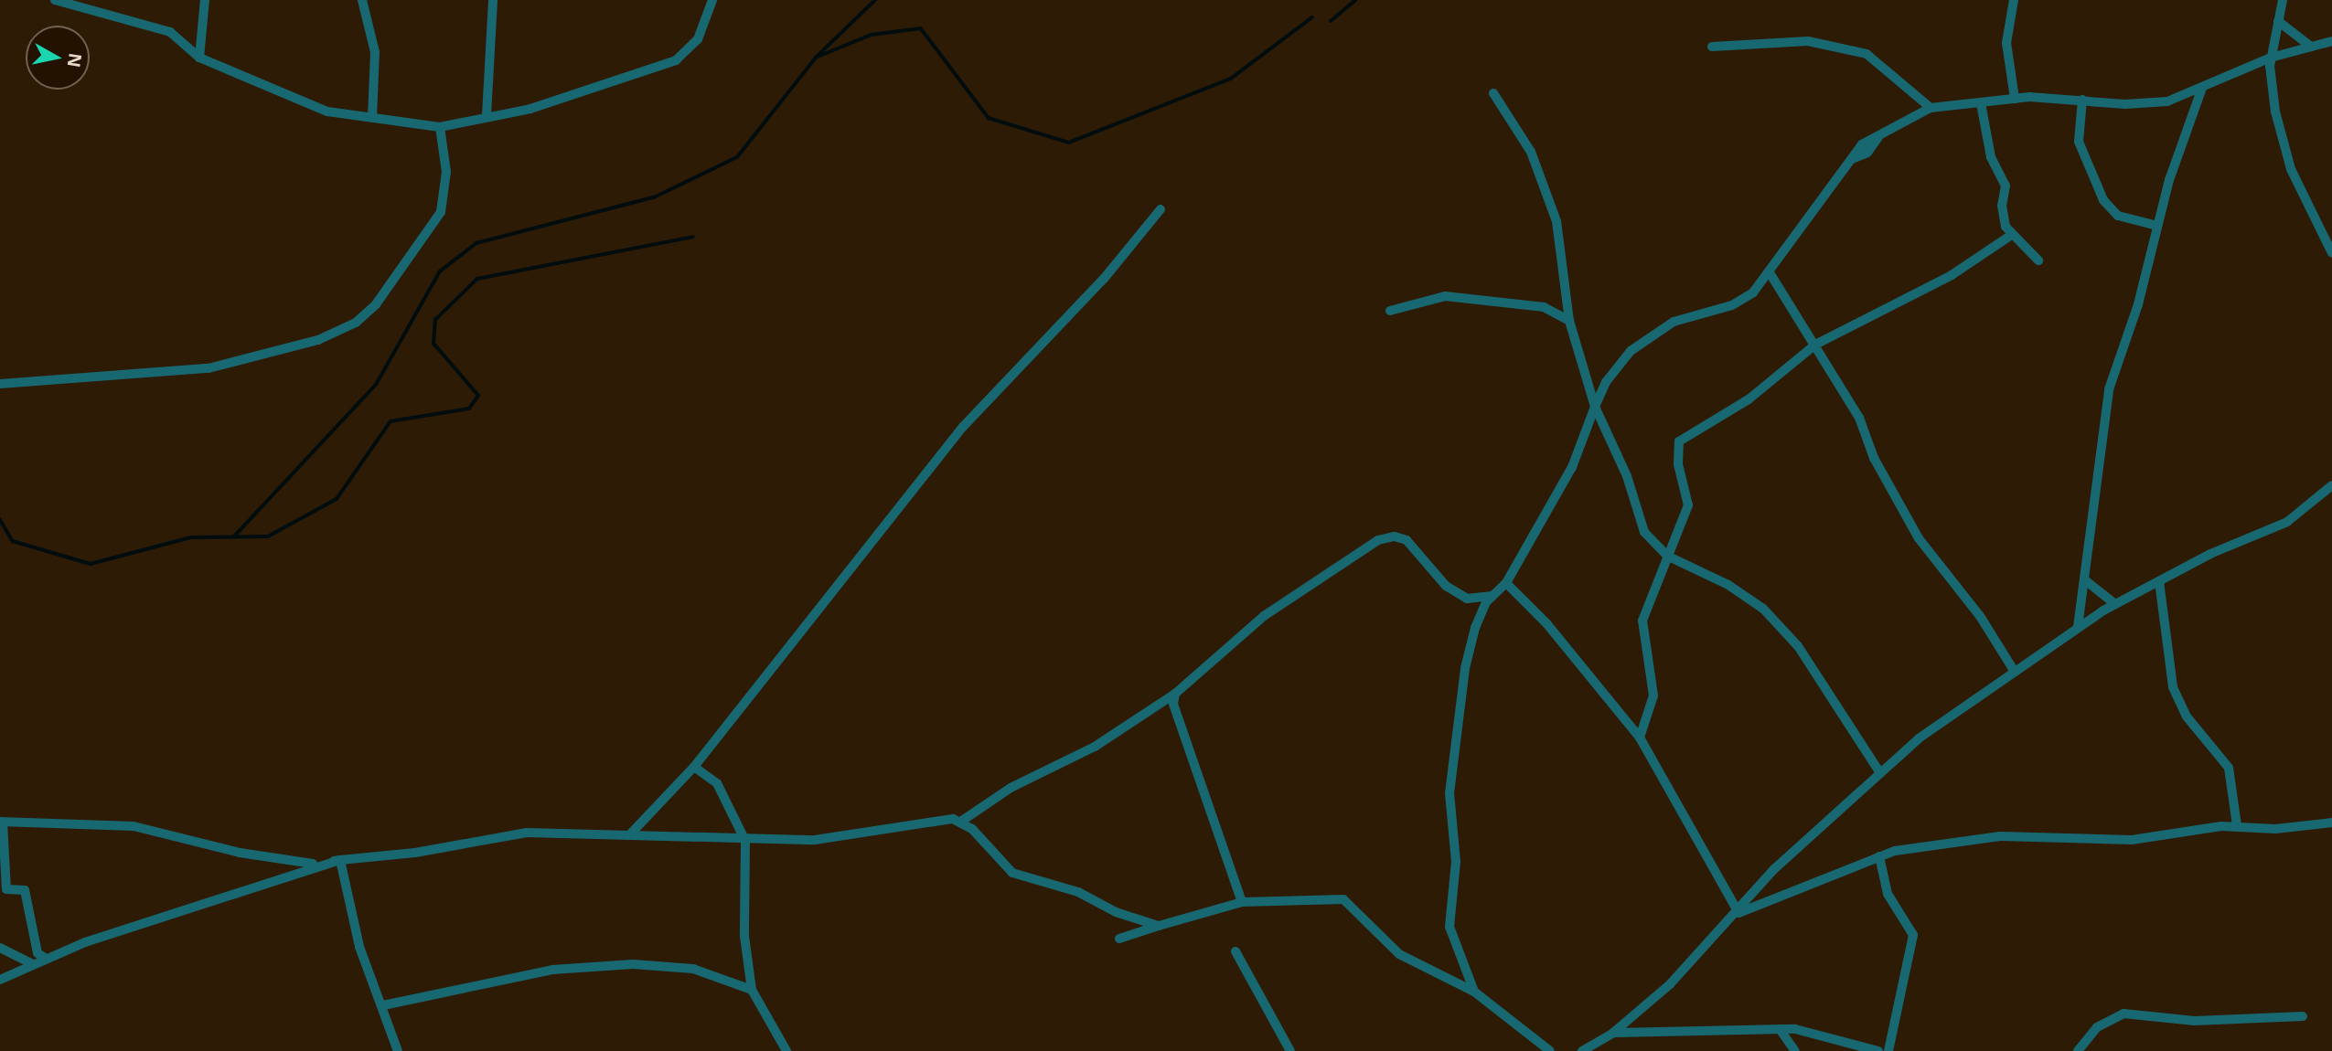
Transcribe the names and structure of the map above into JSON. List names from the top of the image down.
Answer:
{
  "north": "right"
}
